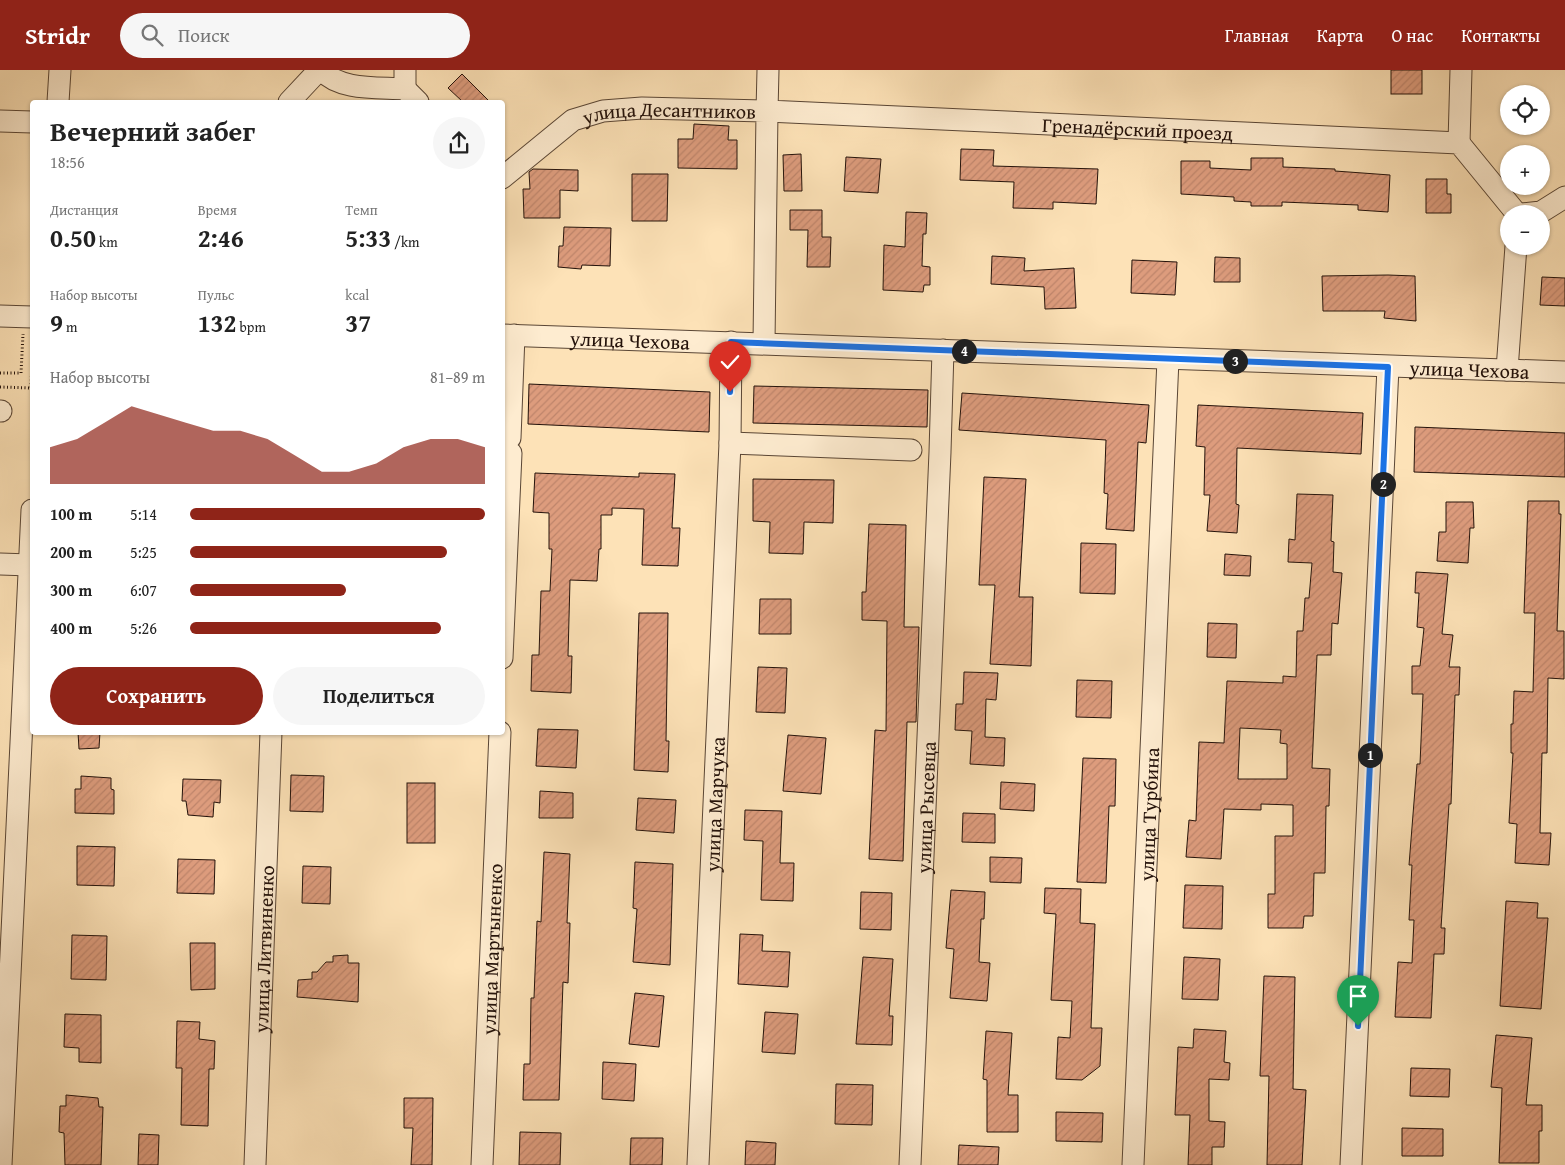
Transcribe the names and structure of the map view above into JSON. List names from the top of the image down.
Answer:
{
  "streets": {
    "street": [
      "улица Десантников",
      "Гренадёрский проезд",
      "улица Чехова",
      "улица Марчука",
      "улица Рысевца",
      "улица Турбина",
      "улица Литвиненко",
      "улица Мартыненко"
    ]
  },
  "crossings": [
    ["улица Десантников", "Гренадёрский проезд"],
    ["улица Чехова", "улица Марчука"],
    ["улица Чехова", "улица Рысевца"],
    ["улица Чехова", "улица Турбина"]
  ],
  "page": {
    "header": "Stridr",
    "search": "Поиск",
    "nav": [
      "Главная",
      "Карта",
      "О нас",
      "Контакты"
    ],
    "map_buttons": ["+", "−"],
    "heading": ["Вечерний забег", "18:56"],
    "stats": [
      ["Дистанция", "0.50 km"],
      ["Время", "2:46"],
      ["Темп", "5:33 /km"],
      ["Набор высоты", "9 m"],
      ["Пульс", "132 bpm"],
      ["kcal", "37"]
    ],
    "pins": [
      "4",
      "3",
      "2",
      "1"
    ],
    "chart": ["Набор высоты", "81–89 m"],
    "list": [
      {
        "name": "100 m",
        "note": "5:14"
      },
      {
        "name": "200 m",
        "note": "5:25"
      },
      {
        "name": "300 m",
        "note": "6:07"
      },
      {
        "name": "400 m",
        "note": "5:26"
      }
    ],
    "buttons": ["Сохранить", "Поделиться"]
  }
}
